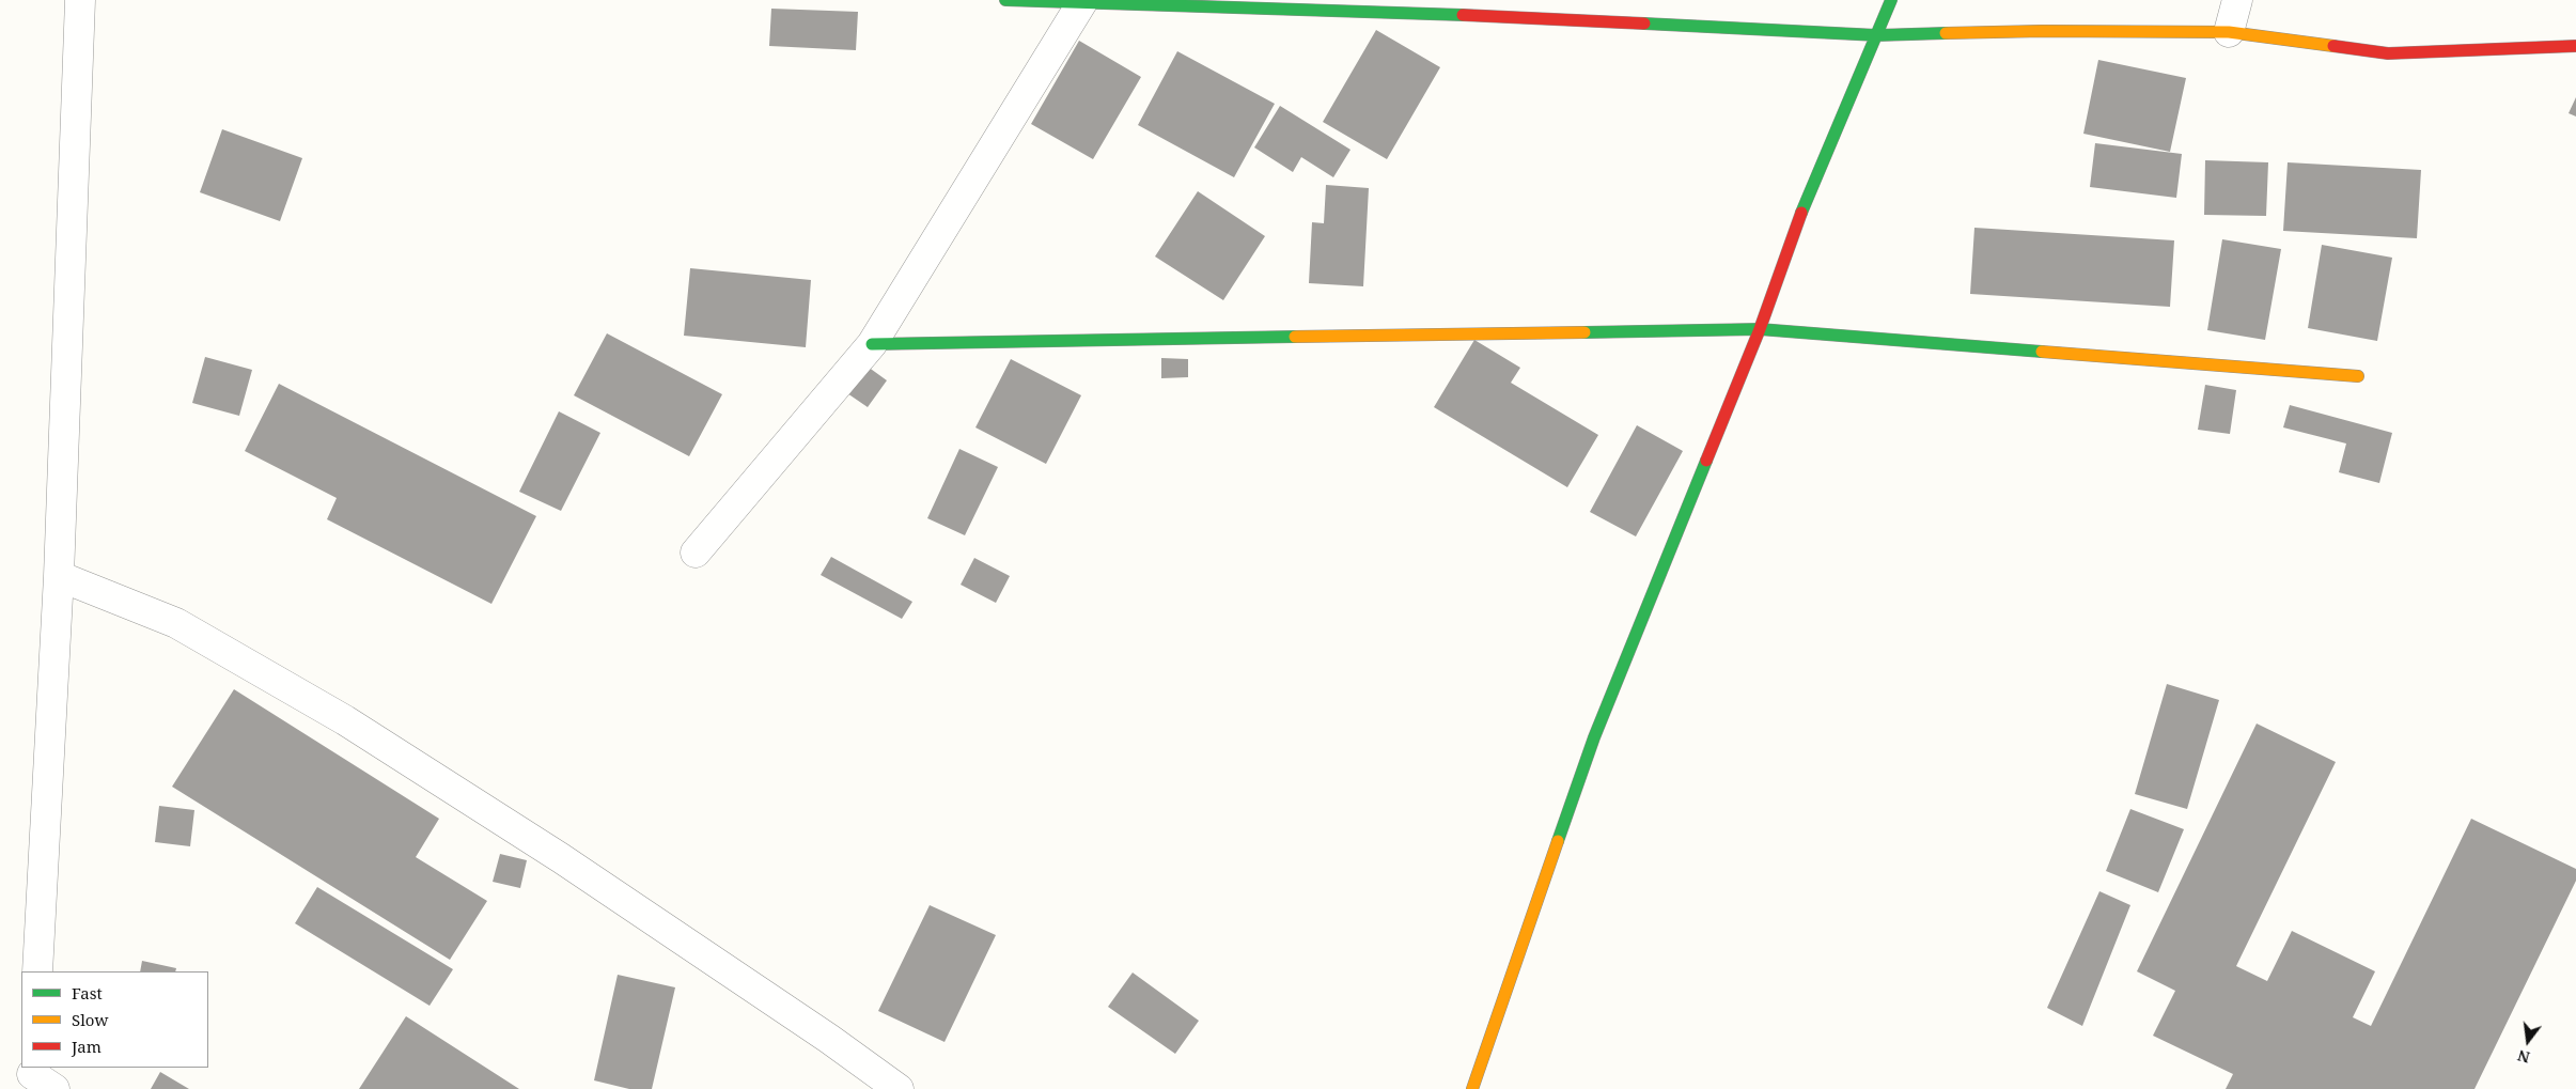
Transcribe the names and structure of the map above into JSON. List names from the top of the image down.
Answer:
{
  "legend": ["Fast", "Slow", "Jam"],
  "north": "bottom"
}
